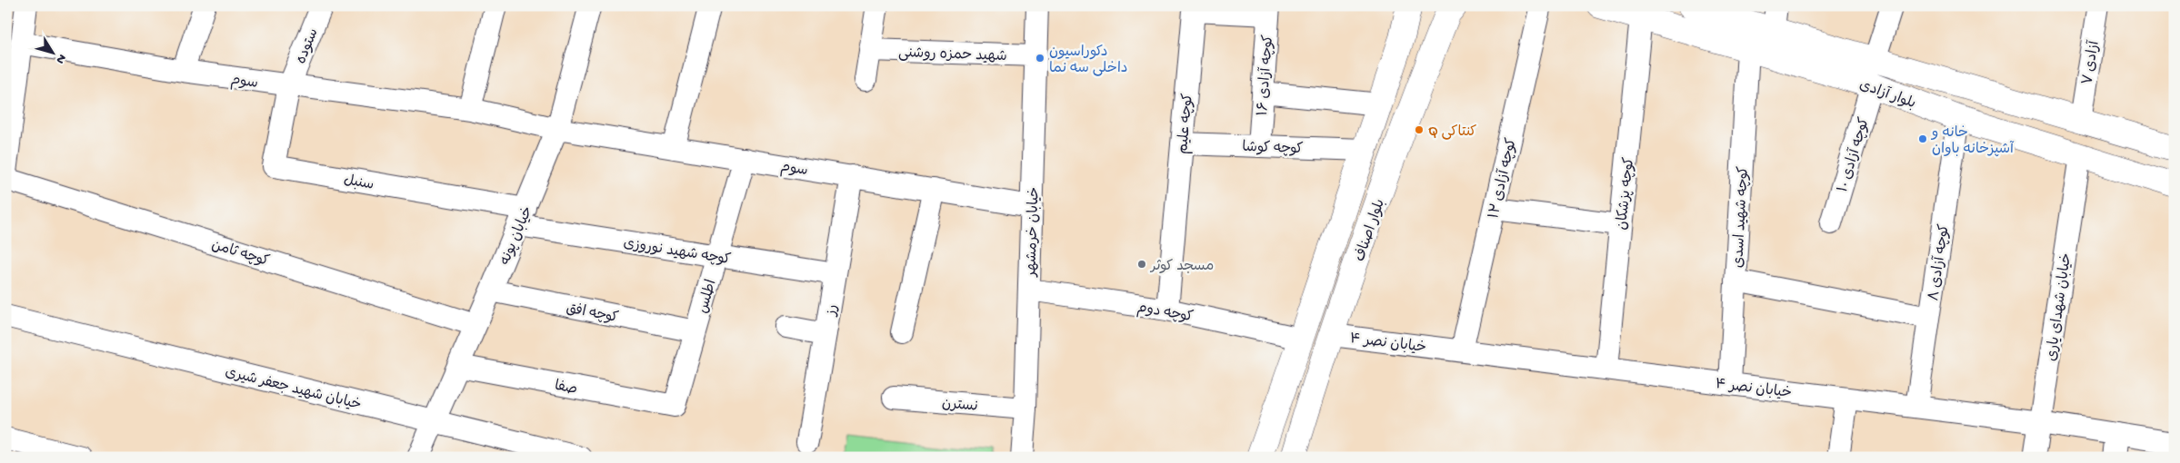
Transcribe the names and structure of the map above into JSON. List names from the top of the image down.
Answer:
{
  "streets": {
    "main road": ["بلوار آزادی", "بلوار اصناف"],
    "street": [
      "ستوده",
      "شهید حمزه روشنی",
      "آزادی ۷",
      "کوچه آزادی ۱۶",
      "سوم",
      "کوچه علیم",
      "کوچه کوشا",
      "کوچه آزادی ۱۰",
      "کوچه آزادی ۱۲",
      "سنبل",
      "کوچه پزشکان",
      "کوچه شهید اسدی",
      "خیابان خرمشهر",
      "خیابان پونه",
      "کوچه شهید نوروزی",
      "کوچه ثامن",
      "کوچه آزادی ۸",
      "اطلس",
      "خیابان شهدای یاری",
      "رز",
      "کوچه دوم",
      "کوچه افق",
      "خیابان نصر ۴",
      "صفا",
      "خیابان شهید جعفر شیری",
      "نسترن"
    ]
  },
  "crossings": [
    ["ستوده", "سوم"],
    ["ستوده", "سنبل"],
    ["شهید حمزه روشنی", "خیابان خرمشهر"],
    ["آزادی ۷", "بلوار آزادی"],
    ["کوچه آزادی ۱۶", "کوچه علیم"],
    ["کوچه آزادی ۱۶", "کوچه کوشا"],
    ["سوم", "سنبل"],
    ["سوم", "خیابان خرمشهر"],
    ["سوم", "خیابان پونه"],
    ["سوم", "اطلس"],
    ["سوم", "رز"],
    ["بلوار آزادی", "کوچه آزادی ۱۰"],
    ["بلوار آزادی", "کوچه پزشکان"],
    ["بلوار آزادی", "کوچه شهید اسدی"],
    ["بلوار آزادی", "کوچه آزادی ۸"],
    ["بلوار آزادی", "خیابان شهدای یاری"],
    ["کوچه علیم", "کوچه کوشا"],
    ["کوچه علیم", "کوچه دوم"],
    ["کوچه کوشا", "بلوار اصناف"],
    ["کوچه آزادی ۱۲", "خیابان نصر ۴"],
    ["سنبل", "خیابان پونه"],
    ["سنبل", "کوچه شهید نوروزی"],
    ["کوچه پزشکان", "خیابان نصر ۴"],
    ["کوچه شهید اسدی", "خیابان نصر ۴"],
    ["بلوار اصناف", "کوچه دوم"],
    ["بلوار اصناف", "خیابان نصر ۴"],
    ["خیابان خرمشهر", "کوچه دوم"],
    ["خیابان خرمشهر", "نسترن"],
    ["خیابان پونه", "کوچه شهید نوروزی"],
    ["خیابان پونه", "کوچه ثامن"],
    ["خیابان پونه", "کوچه افق"],
    ["خیابان پونه", "صفا"],
    ["خیابان پونه", "خیابان شهید جعفر شیری"],
    ["کوچه شهید نوروزی", "اطلس"],
    ["کوچه شهید نوروزی", "رز"],
    ["کوچه آزادی ۸", "خیابان نصر ۴"],
    ["اطلس", "کوچه افق"],
    ["اطلس", "صفا"],
    ["خیابان شهدای یاری", "خیابان نصر ۴"]
  ],
  "places": [
    "دکوراسیون داخلی سه نما",
    "Q کنتاکی",
    "خانه و آشپزخانه باوان",
    "مسجد کوثر"
  ],
  "north": "bottom right"
}
